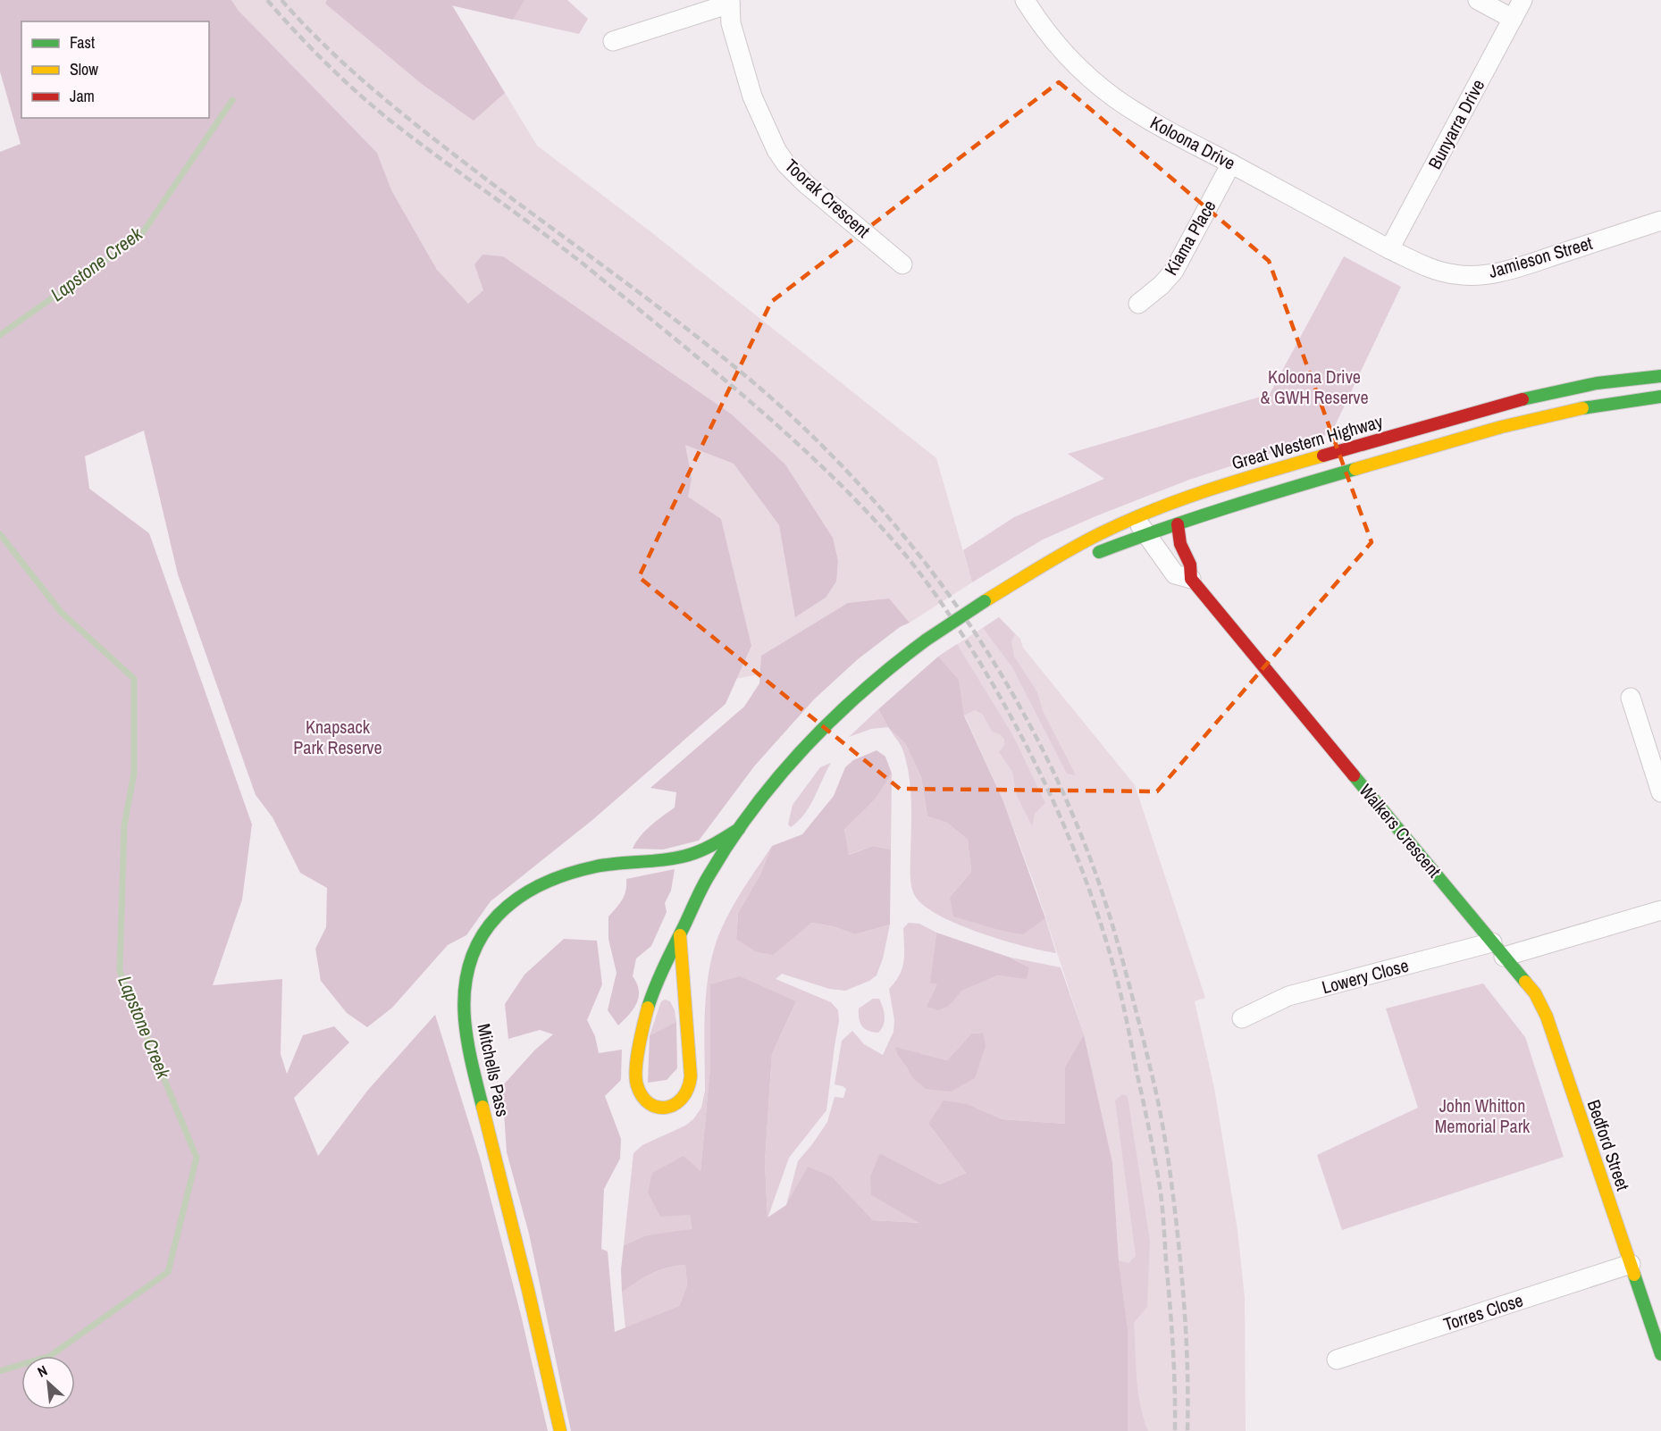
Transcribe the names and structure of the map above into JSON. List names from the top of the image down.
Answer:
{
  "streets": {
    "main road": [
      "Great Western Highway",
      "Walkers Crescent",
      "Mitchells Pass",
      "Bedford Street"
    ],
    "street": [
      "Bunyarra Drive",
      "Koloona Drive",
      "Toorak Crescent",
      "Kiama Place",
      "Jamieson Street",
      "Lowery Close",
      "Torres Close"
    ]
  },
  "crossings": [
    ["Bunyarra Drive", "Koloona Drive"],
    ["Bunyarra Drive", "Jamieson Street"],
    ["Koloona Drive", "Kiama Place"],
    ["Koloona Drive", "Jamieson Street"],
    ["Great Western Highway", "Walkers Crescent"],
    ["Great Western Highway", "Mitchells Pass"],
    ["Walkers Crescent", "Lowery Close"],
    ["Walkers Crescent", "Bedford Street"],
    ["Bedford Street", "Torres Close"]
  ],
  "water": ["Lapstone Creek"],
  "parks": ["Koloona Drive & GWH Reserve", "Knapsack Park Reserve", "John Whitton Memorial Park"],
  "legend": ["Fast", "Slow", "Jam"],
  "north": "top left"
}
